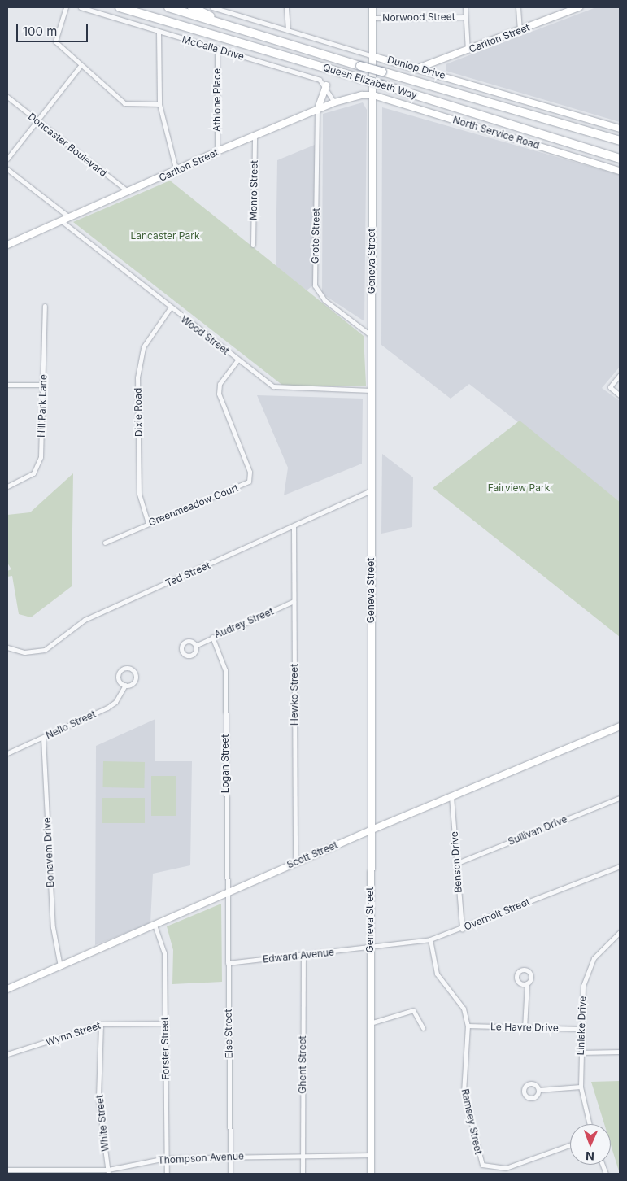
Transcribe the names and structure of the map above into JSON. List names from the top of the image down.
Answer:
{
  "streets": {
    "highway": ["Queen Elizabeth Way"],
    "main road": [
      "Carlton Street",
      "Dunlop Drive",
      "North Service Road",
      "Geneva Street",
      "Scott Street"
    ],
    "street": [
      "Norwood Street",
      "McCalla Drive",
      "Athlone Place",
      "Doncaster Boulevard",
      "Monro Street",
      "Grote Street",
      "Wood Street",
      "Hill Park Lane",
      "Dixie Road",
      "Greenmeadow Court",
      "Ted Street",
      "Audrey Street",
      "Hewko Street",
      "Nello Street",
      "Logan Street",
      "Sullivan Drive",
      "Bonavem Drive",
      "Benson Drive",
      "Overholt Street",
      "Edward Avenue",
      "Linlake Drive",
      "Le Havre Drive",
      "Wynn Street",
      "Else Street",
      "Forster Street",
      "Ghent Street",
      "Ramsey Street",
      "White Street",
      "Thompson Avenue"
    ]
  },
  "crossings": [
    ["Norwood Street", "Geneva Street"],
    ["Carlton Street", "Dunlop Drive"],
    ["Carlton Street", "Athlone Place"],
    ["Carlton Street", "North Service Road"],
    ["Carlton Street", "Doncaster Boulevard"],
    ["Carlton Street", "Monro Street"],
    ["Carlton Street", "Grote Street"],
    ["Carlton Street", "Geneva Street"],
    ["Carlton Street", "Wood Street"],
    ["McCalla Drive", "Athlone Place"],
    ["Dunlop Drive", "Geneva Street"],
    ["North Service Road", "Geneva Street"],
    ["Grote Street", "Geneva Street"],
    ["Geneva Street", "Wood Street"],
    ["Geneva Street", "Ted Street"],
    ["Geneva Street", "Scott Street"],
    ["Geneva Street", "Overholt Street"],
    ["Geneva Street", "Edward Avenue"],
    ["Geneva Street", "Thompson Avenue"],
    ["Wood Street", "Dixie Road"],
    ["Wood Street", "Greenmeadow Court"],
    ["Dixie Road", "Greenmeadow Court"],
    ["Ted Street", "Hewko Street"],
    ["Audrey Street", "Hewko Street"],
    ["Audrey Street", "Logan Street"],
    ["Hewko Street", "Scott Street"],
    ["Nello Street", "Bonavem Drive"],
    ["Logan Street", "Scott Street"],
    ["Logan Street", "Else Street"],
    ["Sullivan Drive", "Benson Drive"],
    ["Bonavem Drive", "Scott Street"],
    ["Scott Street", "Benson Drive"],
    ["Scott Street", "Else Street"],
    ["Scott Street", "Forster Street"],
    ["Benson Drive", "Overholt Street"],
    ["Overholt Street", "Edward Avenue"],
    ["Overholt Street", "Ramsey Street"],
    ["Edward Avenue", "Else Street"],
    ["Edward Avenue", "Ghent Street"],
    ["Linlake Drive", "Le Havre Drive"],
    ["Le Havre Drive", "Ramsey Street"],
    ["Wynn Street", "Forster Street"],
    ["Wynn Street", "White Street"],
    ["Else Street", "Thompson Avenue"],
    ["Forster Street", "Thompson Avenue"],
    ["Ghent Street", "Thompson Avenue"],
    ["White Street", "Thompson Avenue"]
  ],
  "parks": ["Lancaster Park", "Fairview Park"],
  "scale_bar": "100 m",
  "north": "bottom"
}
